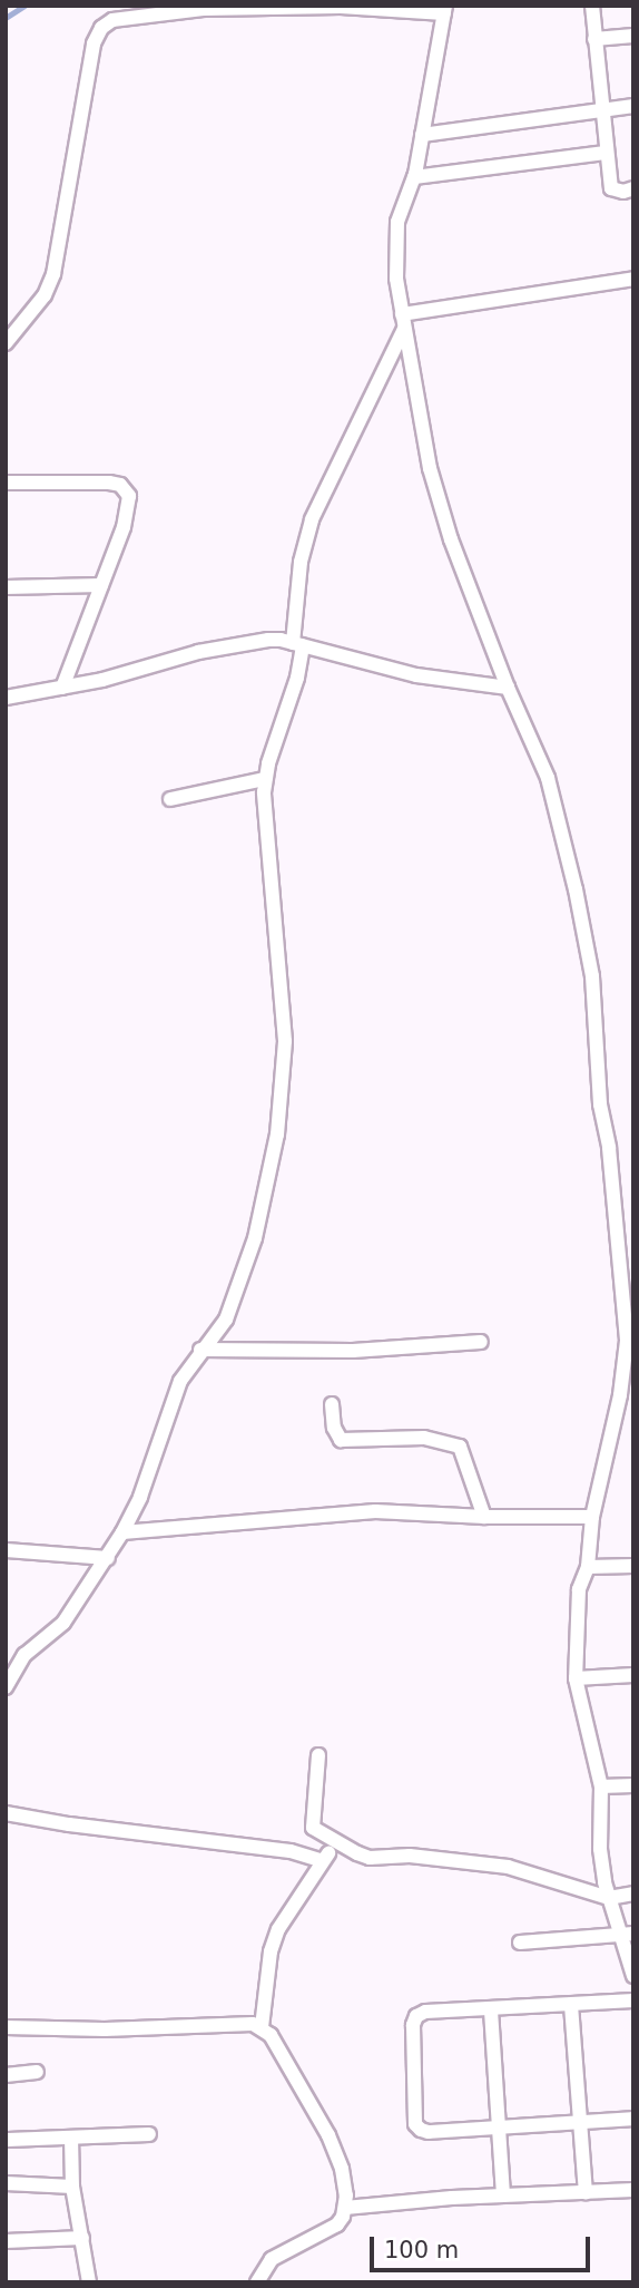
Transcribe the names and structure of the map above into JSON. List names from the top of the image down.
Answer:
{
  "scale_bar": "100 m"
}
